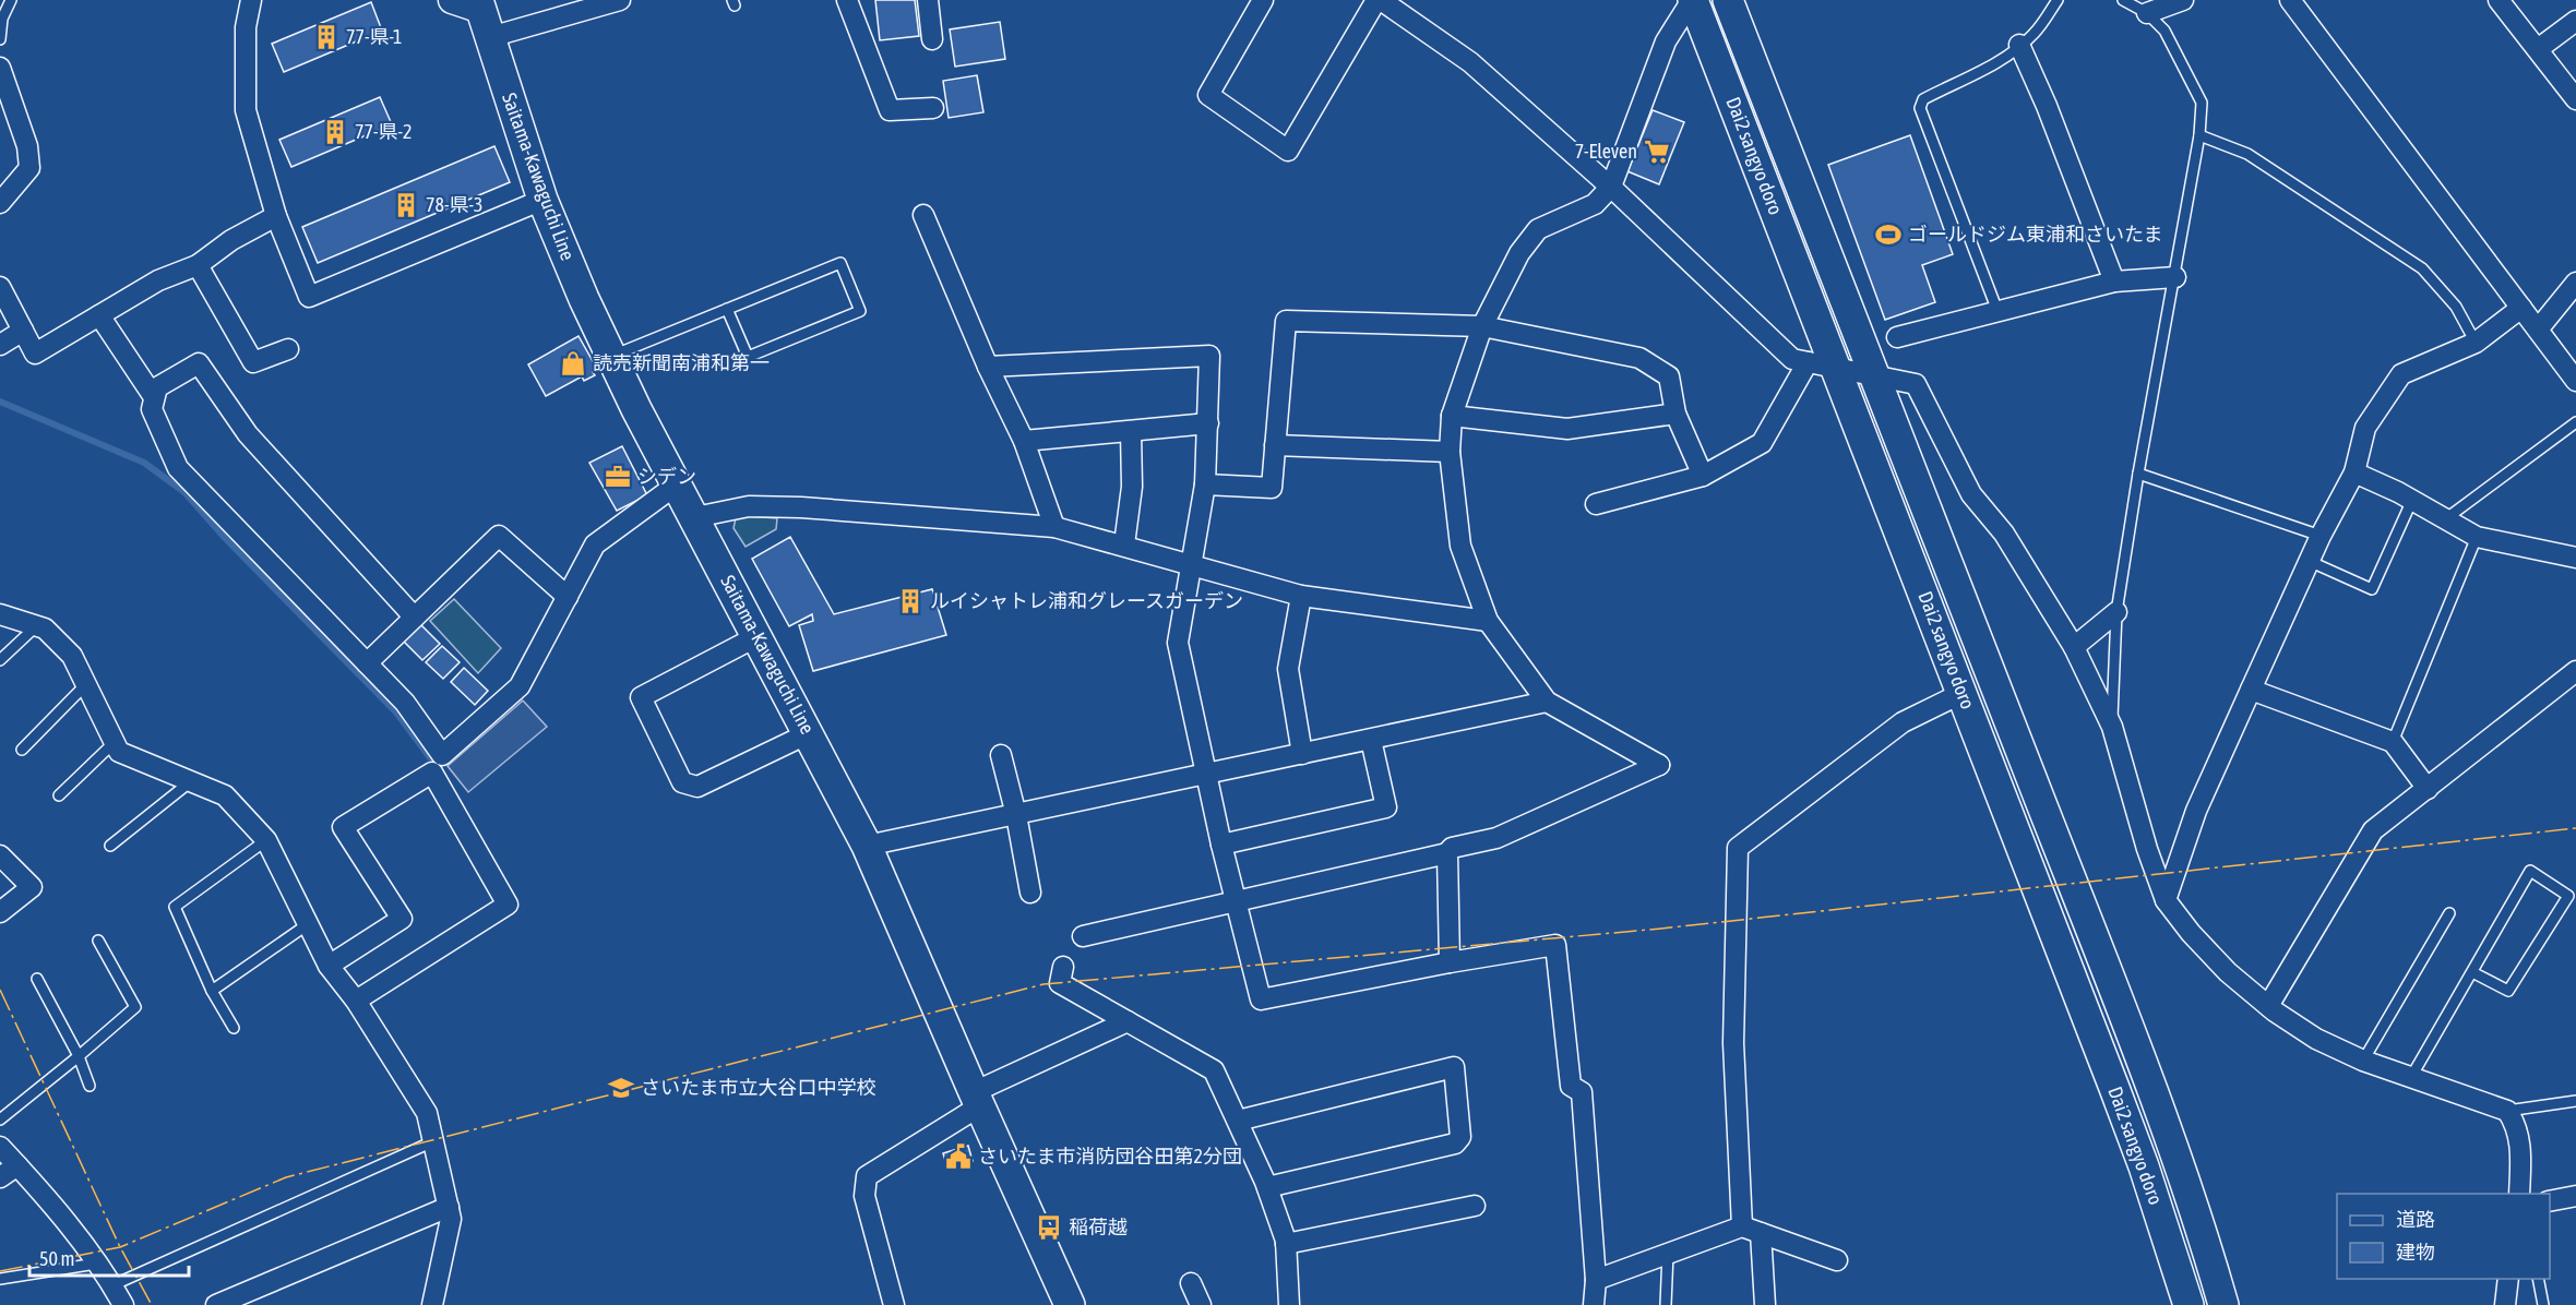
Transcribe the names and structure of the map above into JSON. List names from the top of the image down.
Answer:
{
  "streets": {
    "main road": ["Dai2 sangyo doro", "Saitama-Kawaguchi Line"]
  },
  "places": {
    "building": [
      "77-県-1",
      "77-県-2",
      "78-県-3",
      "ルイシャトレ浦和グレースガーデン"
    ],
    "supermarket": ["7-Eleven"],
    "sports": ["ゴールドジム東浦和さいたま"],
    "shop": ["読売新聞南浦和第一"],
    "office": ["シデン"],
    "school or university": ["さいたま市立大谷口中学校"],
    "public building": ["さいたま市消防団谷田第2分団"],
    "bus stop": ["稲荷越"]
  },
  "legend": ["道路", "建物"],
  "scale_bar": "50 m"
}
